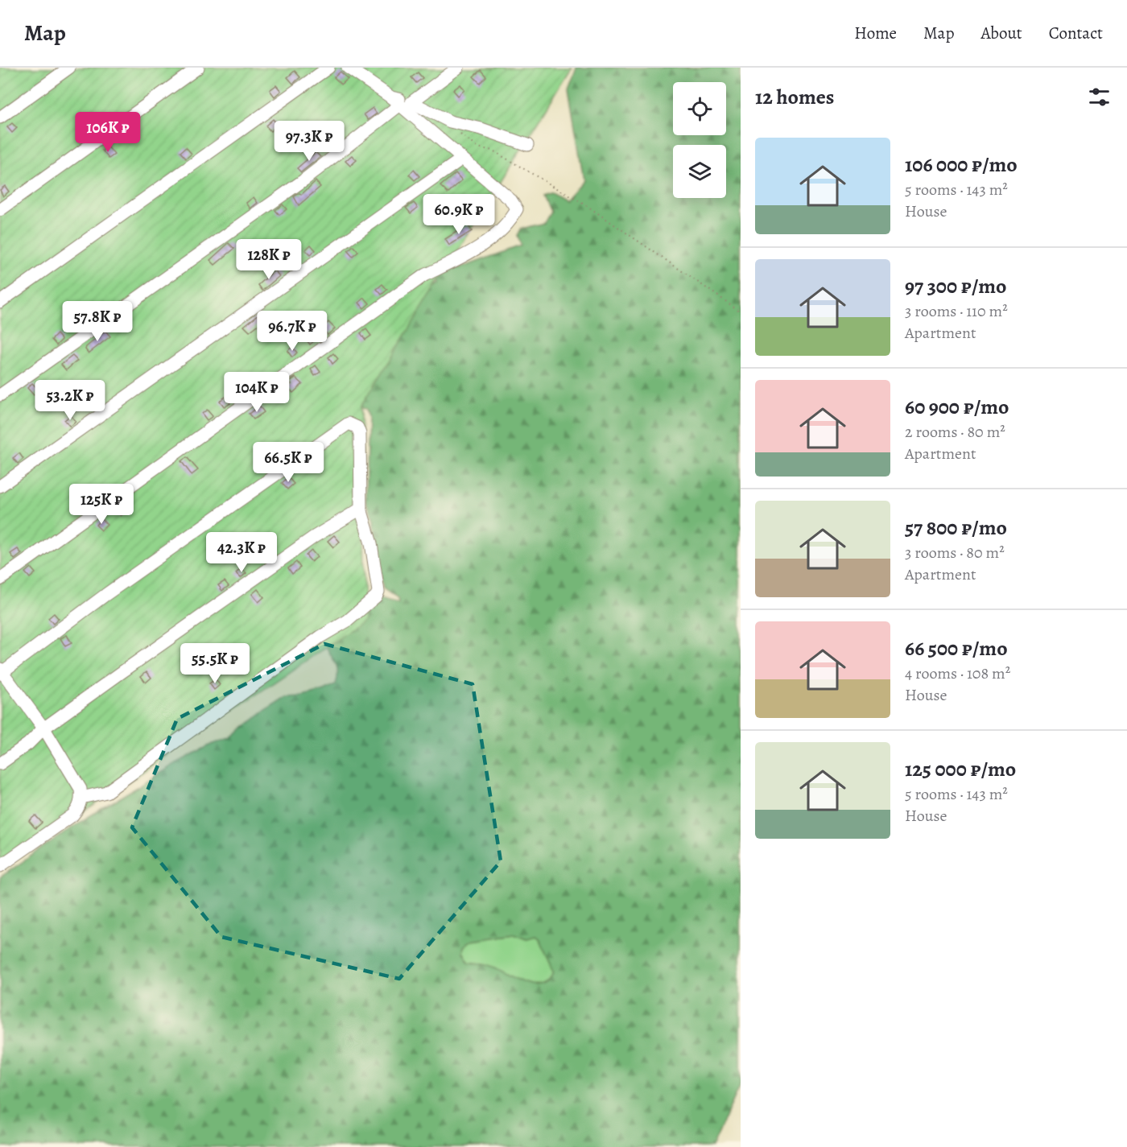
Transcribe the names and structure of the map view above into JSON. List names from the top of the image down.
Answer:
{
  "page": {
    "header": "Map",
    "nav": [
      "Home",
      "Map",
      "About",
      "Contact"
    ],
    "heading": "12 homes",
    "price": [
      "106K ₽",
      "97.3K ₽",
      "60.9K ₽",
      "128K ₽",
      "57.8K ₽",
      "96.7K ₽",
      "104K ₽",
      "53.2K ₽",
      "66.5K ₽",
      "125K ₽",
      "42.3K ₽",
      "55.5K ₽"
    ],
    "list": [
      {
        "name": "106 000 ₽/mo",
        "note": "5 rooms · 143 m² · House"
      },
      {
        "name": "97 300 ₽/mo",
        "note": "3 rooms · 110 m² · Apartment"
      },
      {
        "name": "60 900 ₽/mo",
        "note": "2 rooms · 80 m² · Apartment"
      },
      {
        "name": "57 800 ₽/mo",
        "note": "3 rooms · 80 m² · Apartment"
      },
      {
        "name": "66 500 ₽/mo",
        "note": "4 rooms · 108 m² · House"
      },
      {
        "name": "125 000 ₽/mo",
        "note": "5 rooms · 143 m² · House"
      }
    ]
  }
}
